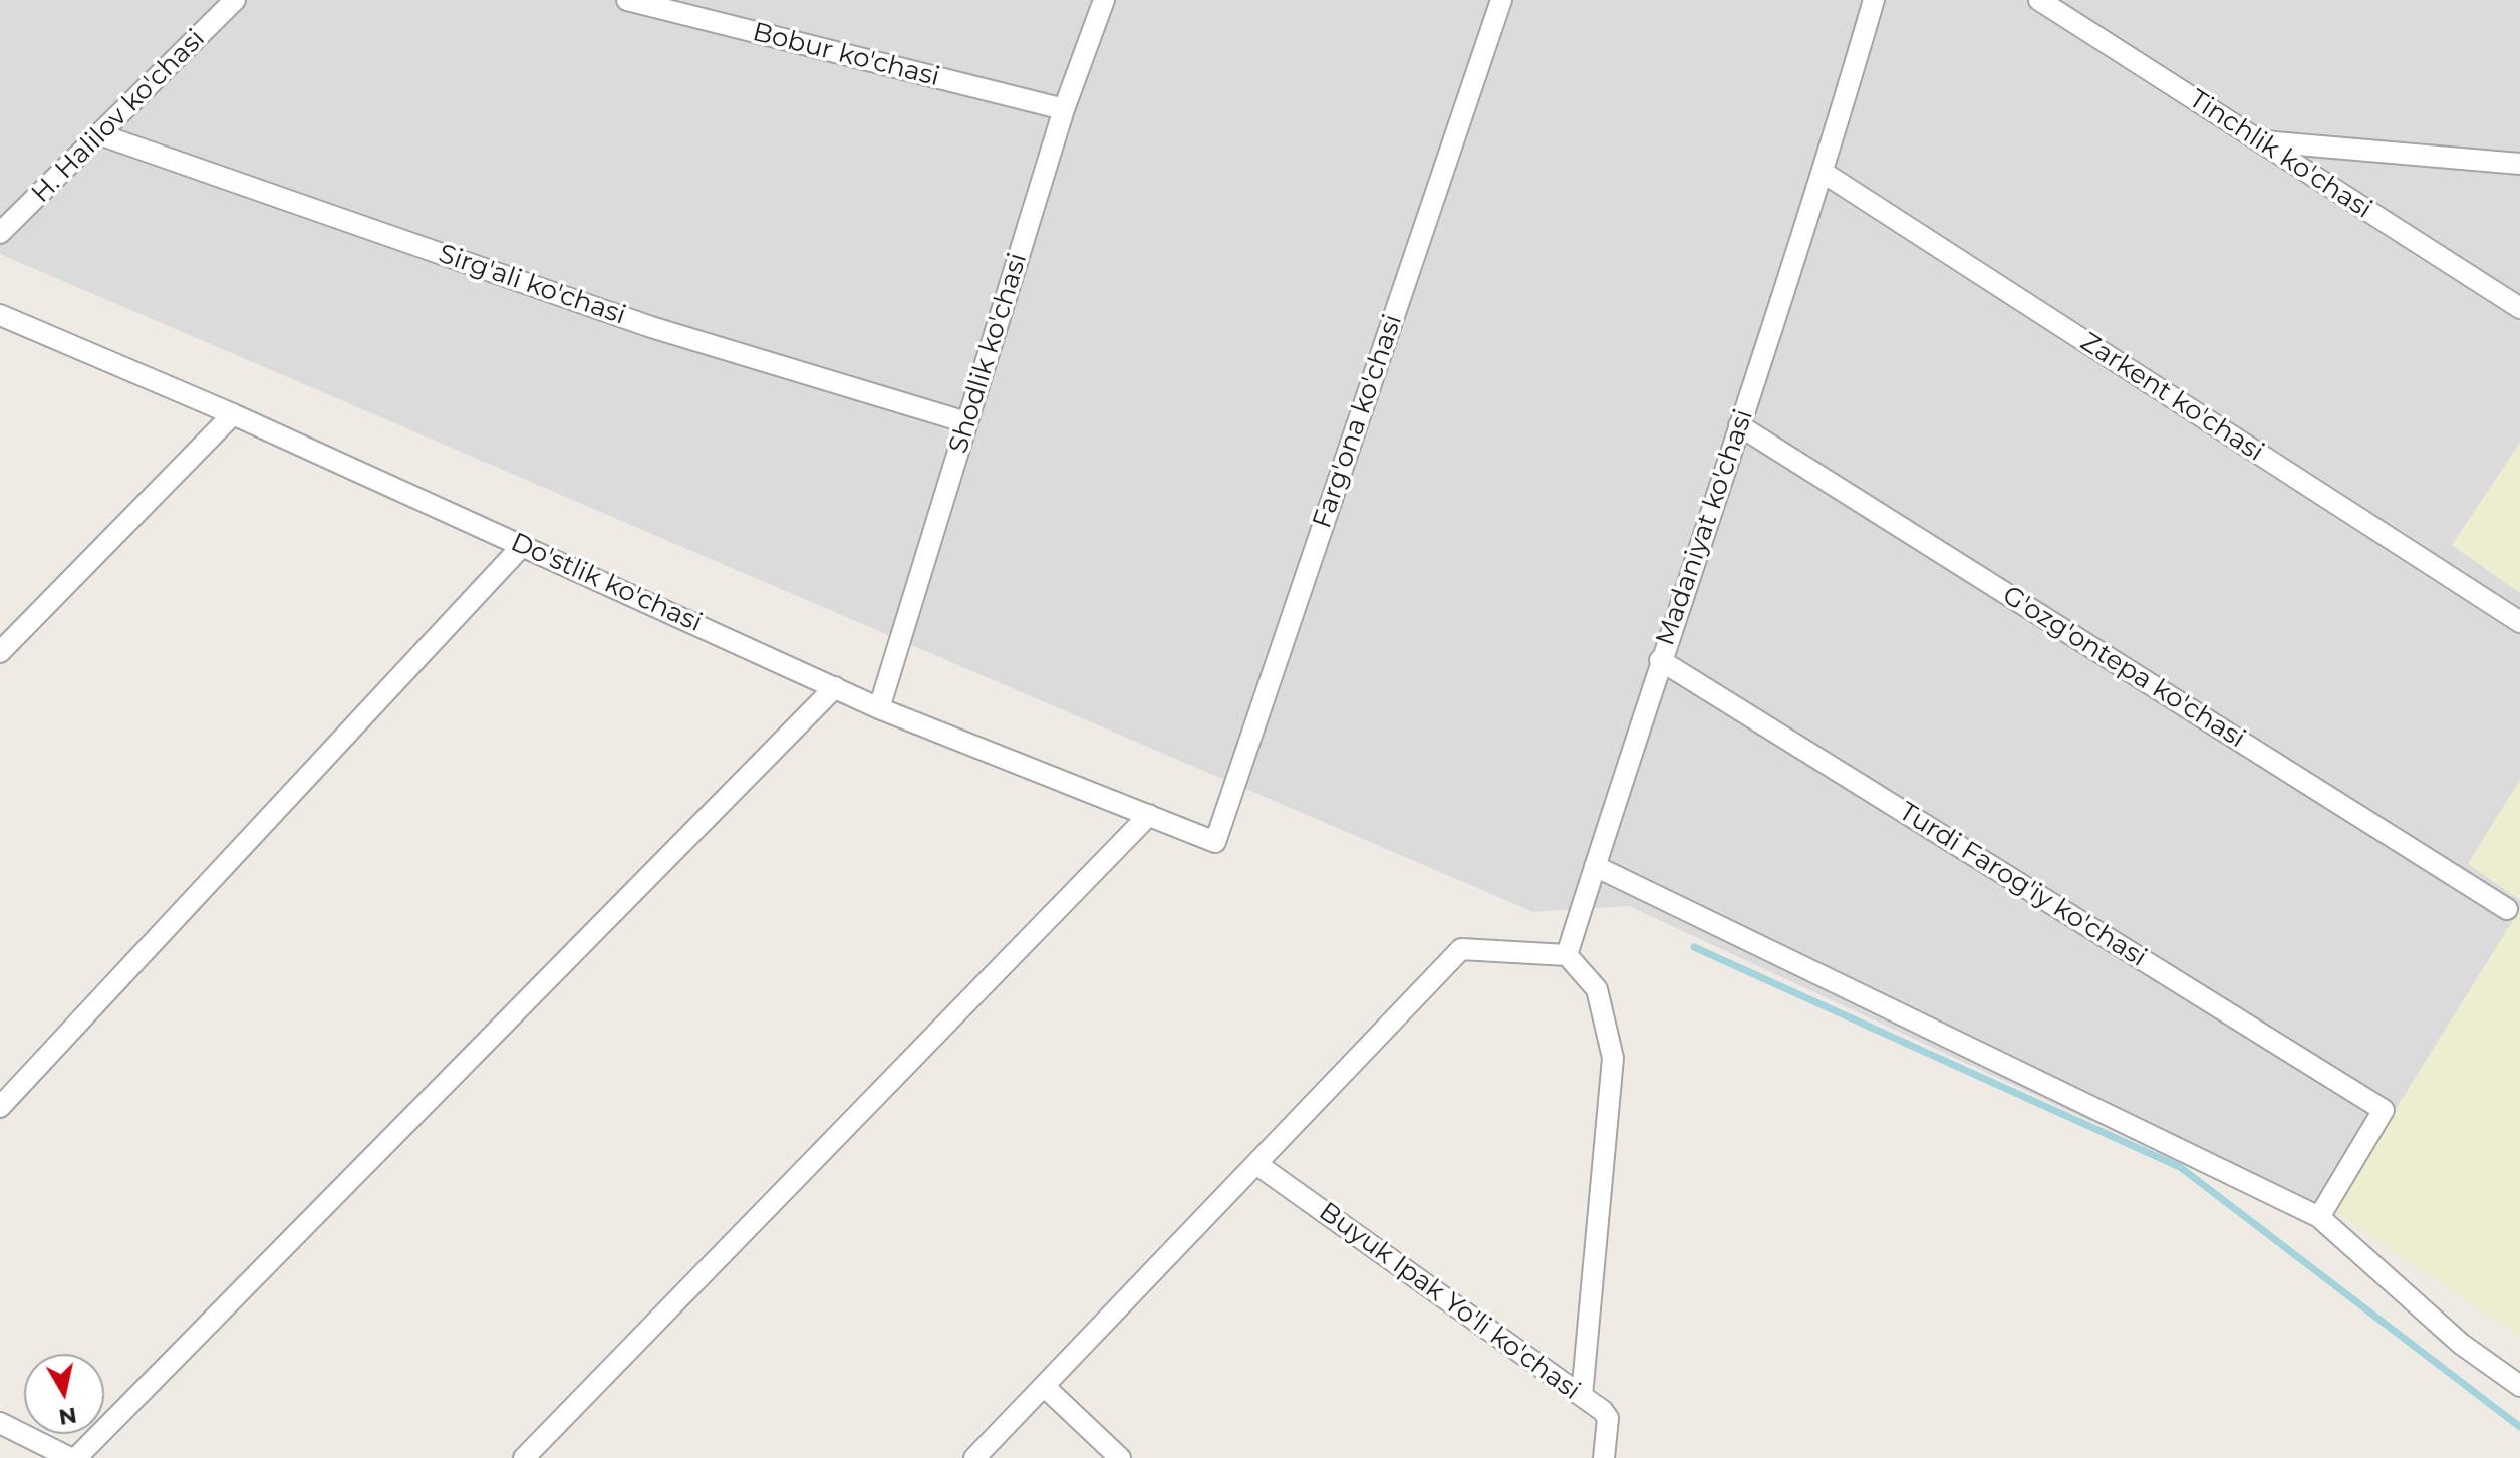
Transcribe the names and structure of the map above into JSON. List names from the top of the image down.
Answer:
{
  "streets": {
    "street": [
      "Bobur ko'chasi",
      "H. Halilov ko'chasi",
      "Tinchlik ko'chasi",
      "Sirg'ali ko'chasi",
      "Shodlik ko'chasi",
      "Zarkent ko'chasi",
      "Farg'ona ko'chasi",
      "Madaniyat ko'chasi",
      "Do'stlik ko'chasi",
      "G'ozg'ontepa ko'chasi",
      "Turdi Farog'iy ko'chasi",
      "Buyuk Ipak Yo'li ko'chasi"
    ]
  },
  "crossings": [
    ["Bobur ko'chasi", "Shodlik ko'chasi"],
    ["H. Halilov ko'chasi", "Sirg'ali ko'chasi"],
    ["Sirg'ali ko'chasi", "Shodlik ko'chasi"],
    ["Shodlik ko'chasi", "Do'stlik ko'chasi"],
    ["Zarkent ko'chasi", "Madaniyat ko'chasi"],
    ["Farg'ona ko'chasi", "Do'stlik ko'chasi"],
    ["Madaniyat ko'chasi", "G'ozg'ontepa ko'chasi"],
    ["Madaniyat ko'chasi", "Turdi Farog'iy ko'chasi"]
  ],
  "north": "bottom"
}
